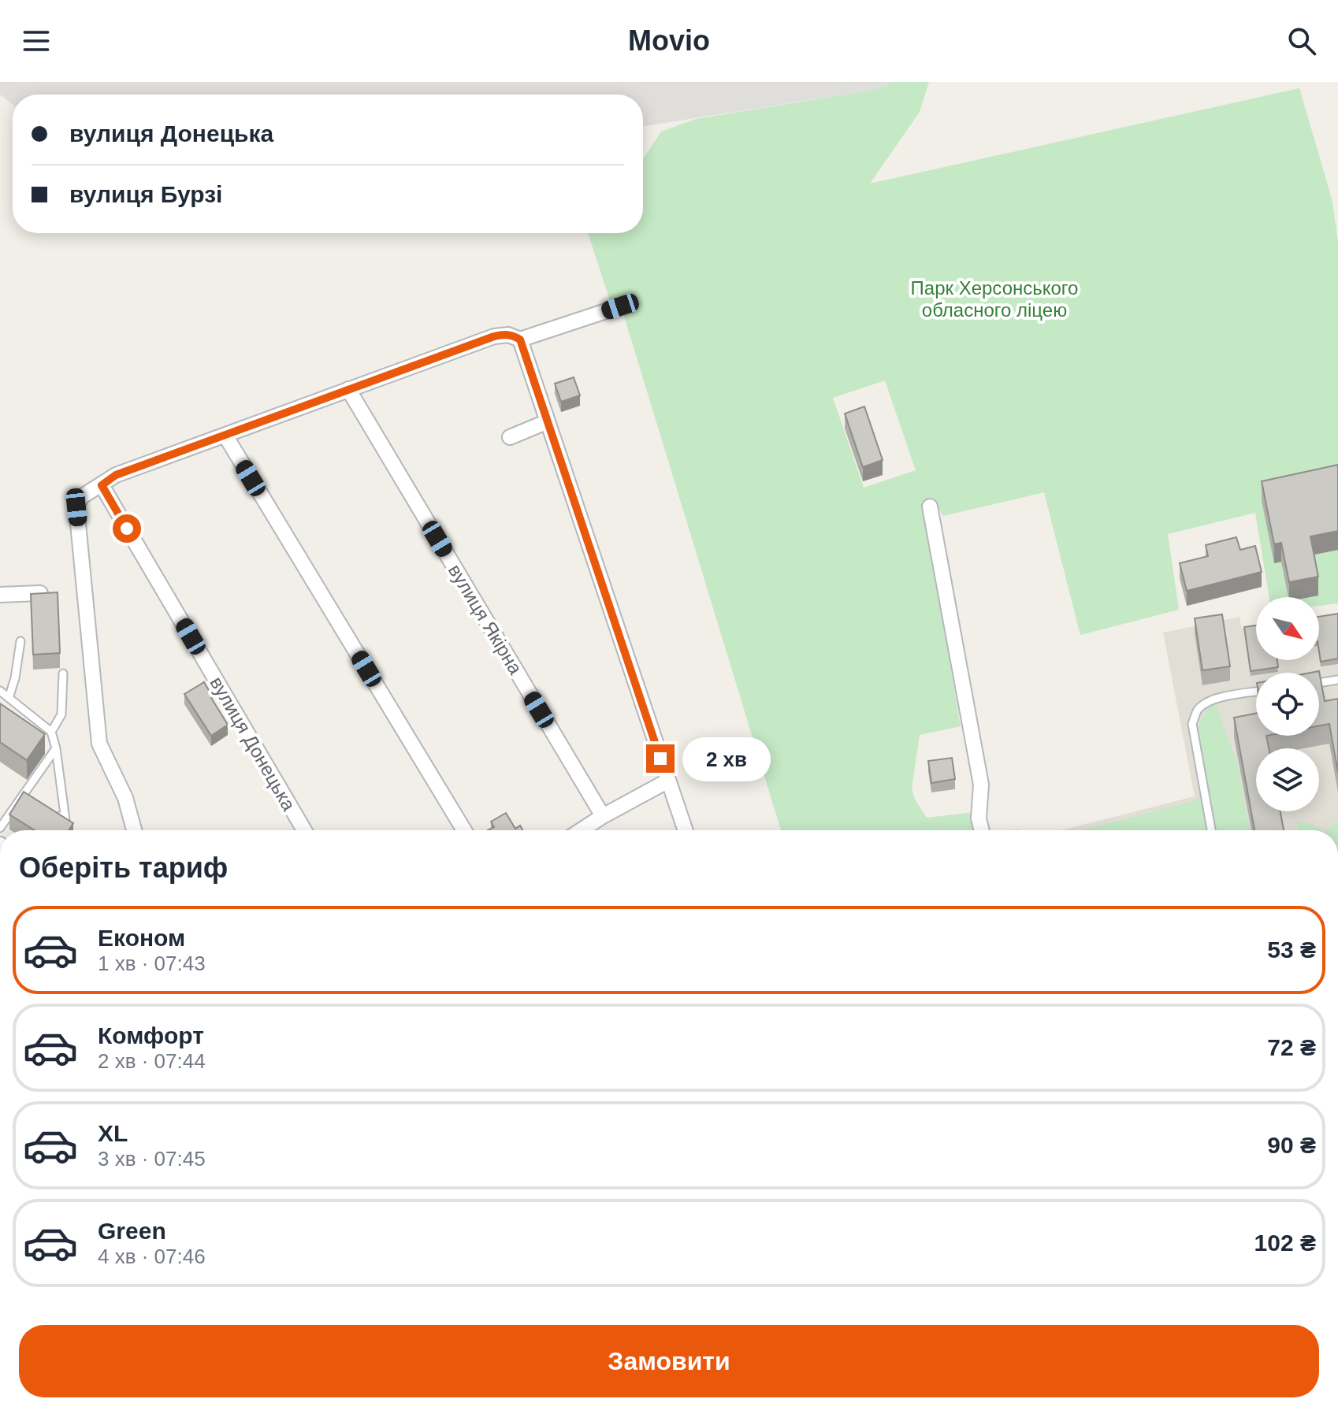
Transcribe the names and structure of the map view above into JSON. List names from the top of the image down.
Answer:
{
  "streets": {
    "street": ["вулиця Якірна", "вулиця Донецька"]
  },
  "parks": ["Парк Херсонського обласного ліцею"],
  "north": "bottom right",
  "page": {
    "header": "Movio",
    "banner": ["вулиця Донецька", "вулиця Бурзі"],
    "bubble": "2 хв",
    "heading": "Оберіть тариф",
    "list": [
      {
        "name": "Економ",
        "note": "1 хв · 07:43",
        "value": "53 ₴"
      },
      {
        "name": "Комфорт",
        "note": "2 хв · 07:44",
        "value": "72 ₴"
      },
      {
        "name": "XL",
        "note": "3 хв · 07:45",
        "value": "90 ₴"
      },
      {
        "name": "Green",
        "note": "4 хв · 07:46",
        "value": "102 ₴"
      }
    ],
    "buttons": "Замовити"
  }
}
